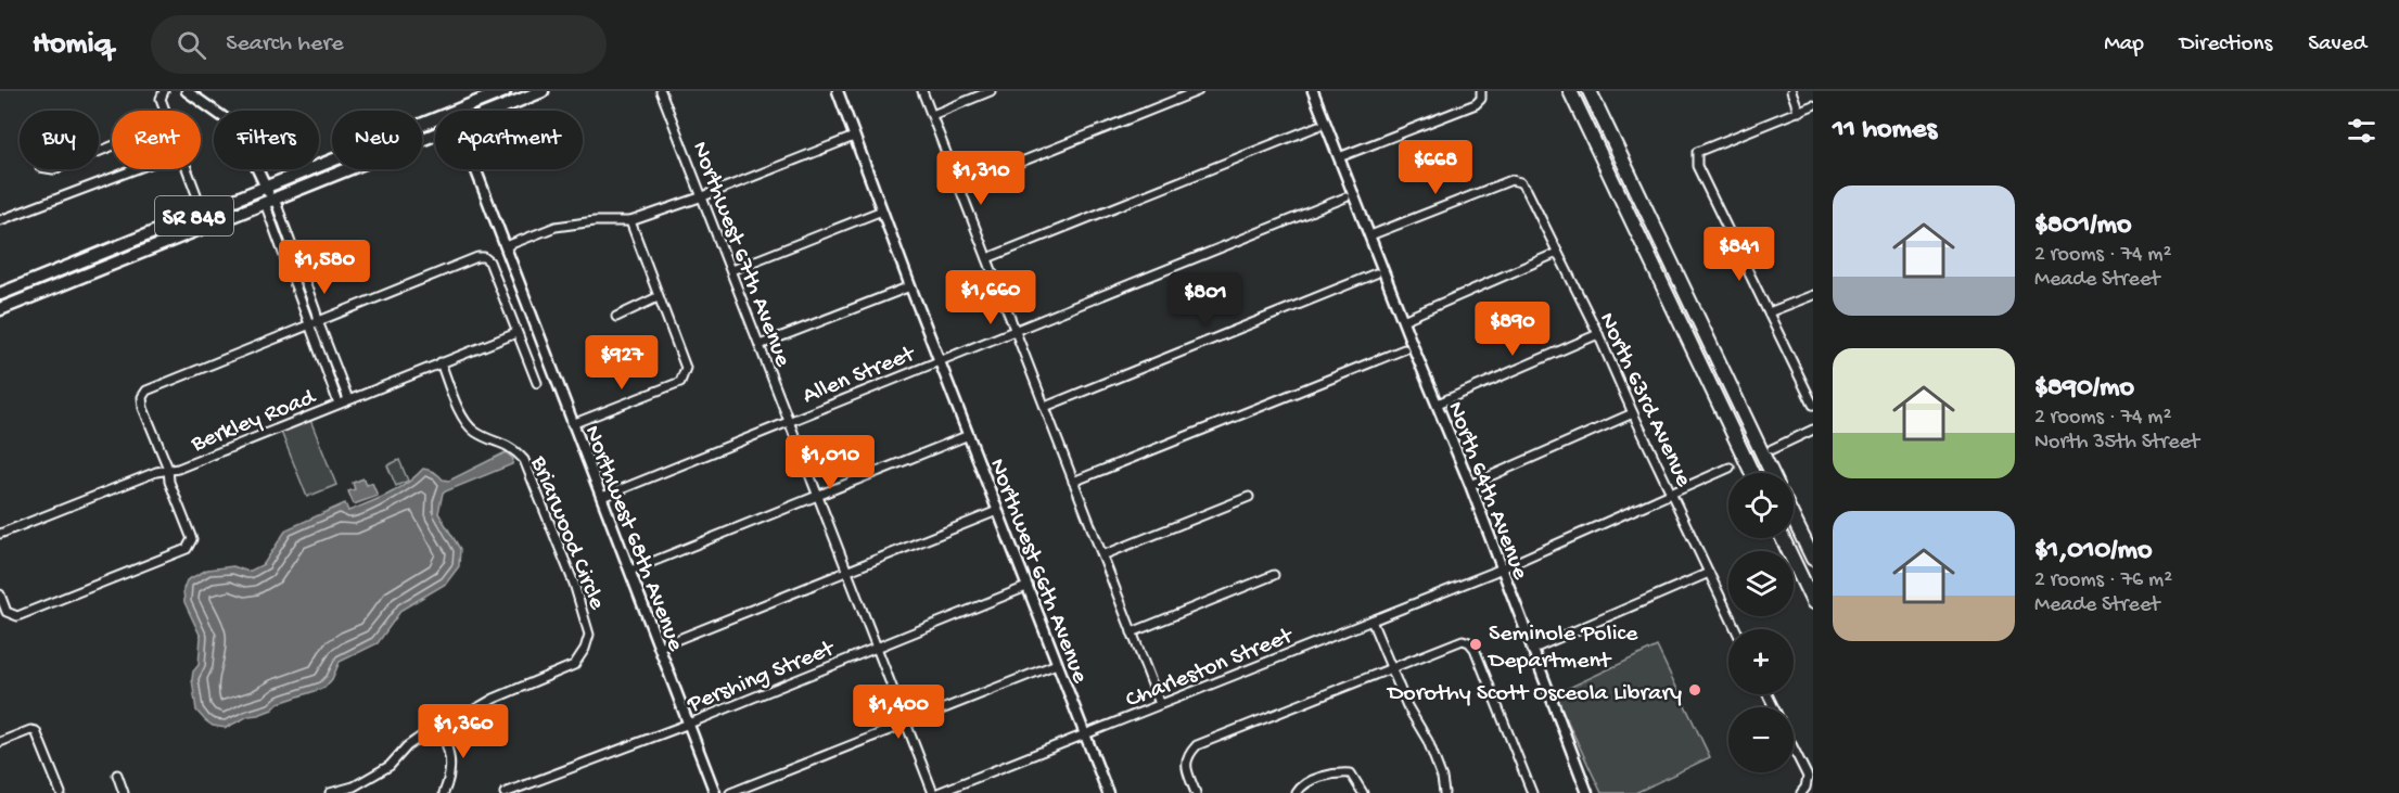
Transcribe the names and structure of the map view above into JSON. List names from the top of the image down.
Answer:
{
  "streets": {
    "main road": ["SR 848"],
    "street": [
      "Northwest 67th Avenue",
      "Allen Street",
      "North 63rd Avenue",
      "Berkley Road",
      "North 64th Avenue",
      "Briarwood Circle",
      "Northwest 68th Avenue",
      "Northwest 66th Avenue",
      "Charleston Street",
      "Pershing Street"
    ]
  },
  "crossings": [
    ["Northwest 67th Avenue", "Allen Street"],
    ["Northwest 67th Avenue", "Charleston Street"],
    ["Northwest 67th Avenue", "Pershing Street"],
    ["Allen Street", "Northwest 68th Avenue"],
    ["Allen Street", "Northwest 66th Avenue"],
    ["North 63rd Avenue", "North 64th Avenue"],
    ["North 63rd Avenue", "Charleston Street"],
    ["Berkley Road", "Briarwood Circle"],
    ["North 64th Avenue", "Charleston Street"],
    ["Northwest 68th Avenue", "Pershing Street"],
    ["Northwest 66th Avenue", "Charleston Street"],
    ["Northwest 66th Avenue", "Pershing Street"]
  ],
  "places": ["Seminole Police Department", "Dorothy Scott Osceola Library"],
  "page": {
    "header": "Homiq",
    "search": "Search here",
    "nav": ["Map", "Directions", "Saved"],
    "heading": "11 homes",
    "chip": [
      "Buy",
      "Rent",
      "Filters",
      "New",
      "Apartment"
    ],
    "price": [
      "$668",
      "$1,310",
      "$841",
      "$1,580",
      "$1,660",
      "$801",
      "$890",
      "$927",
      "$1,010",
      "$1,400",
      "$1,360"
    ],
    "list": [
      {
        "name": "$801/mo",
        "note": "2 rooms · 74 m² · Meade Street"
      },
      {
        "name": "$890/mo",
        "note": "2 rooms · 74 m² · North 35th Street"
      },
      {
        "name": "$1,010/mo",
        "note": "2 rooms · 76 m² · Meade Street"
      }
    ],
    "map_buttons": ["+", "−"]
  }
}
